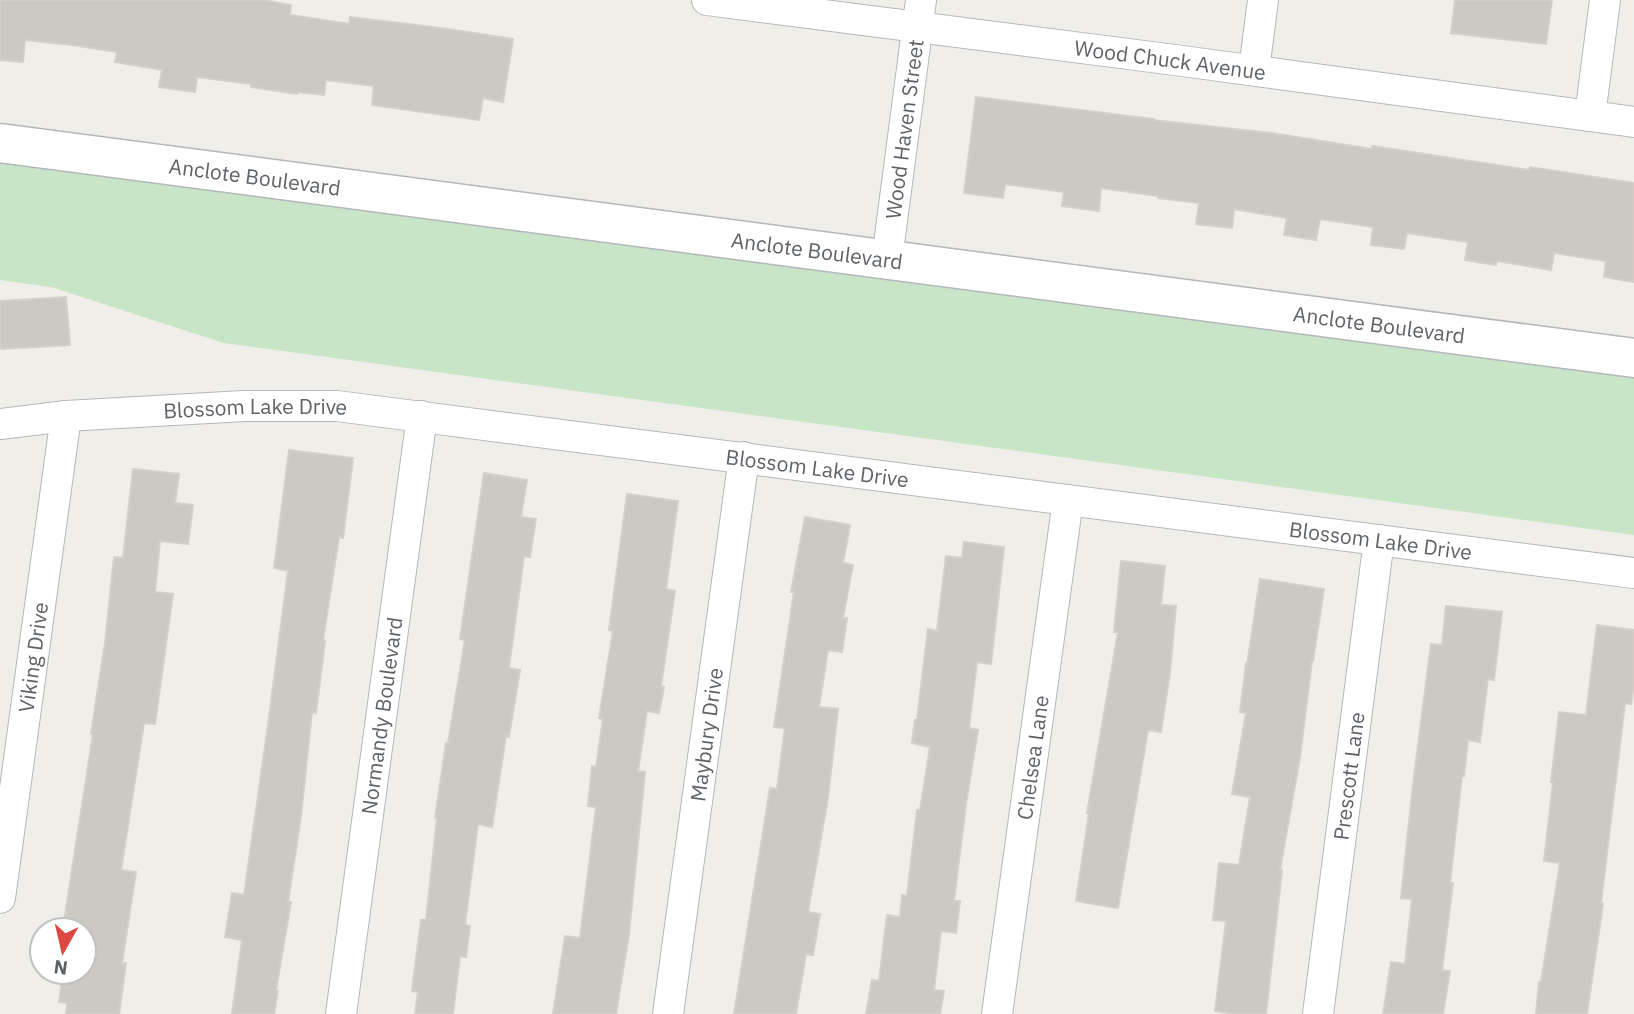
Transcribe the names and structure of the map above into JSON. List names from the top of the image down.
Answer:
{
  "streets": {
    "street": [
      "Wood Chuck Avenue",
      "Wood Haven Street",
      "Anclote Boulevard",
      "Blossom Lake Drive",
      "Viking Drive",
      "Normandy Boulevard",
      "Maybury Drive",
      "Chelsea Lane",
      "Prescott Lane"
    ]
  },
  "crossings": [
    ["Wood Chuck Avenue", "Wood Haven Street"],
    ["Wood Haven Street", "Anclote Boulevard"],
    ["Blossom Lake Drive", "Viking Drive"],
    ["Blossom Lake Drive", "Normandy Boulevard"],
    ["Blossom Lake Drive", "Maybury Drive"],
    ["Blossom Lake Drive", "Chelsea Lane"],
    ["Blossom Lake Drive", "Prescott Lane"]
  ],
  "north": "bottom"
}
